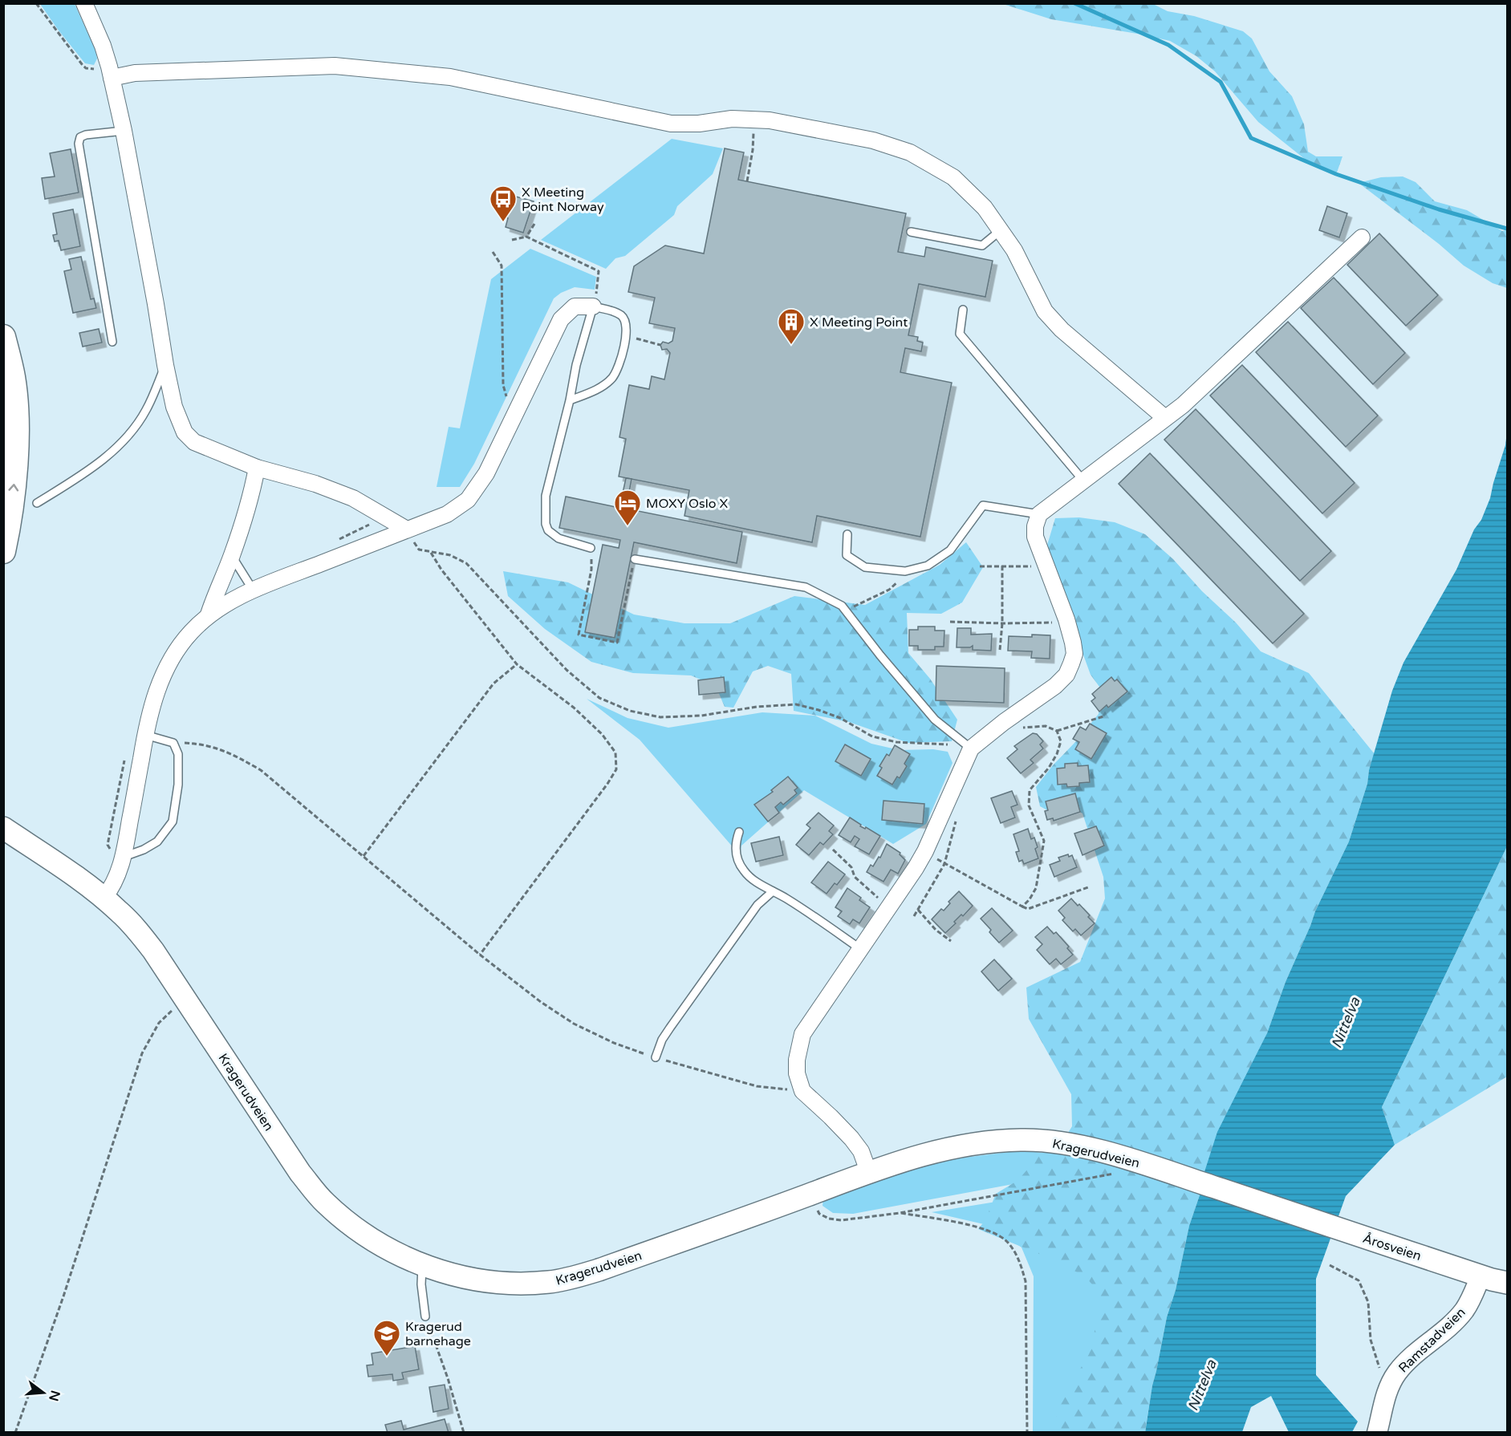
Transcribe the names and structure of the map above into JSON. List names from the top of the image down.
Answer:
{
  "streets": {
    "main road": ["Kragerudveien", "Årosveien"],
    "street": ["Ramstadveien"]
  },
  "crossings": [
    ["Kragerudveien", "Årosveien"],
    ["Årosveien", "Ramstadveien"]
  ],
  "water": ["Nittelva"],
  "places": {
    "bus stop": ["X Meeting Point Norway"],
    "building": ["X Meeting Point"],
    "hotel": ["MOXY Oslo X"],
    "school or university": ["Kragerud barnehage"]
  },
  "north": "right"
}
